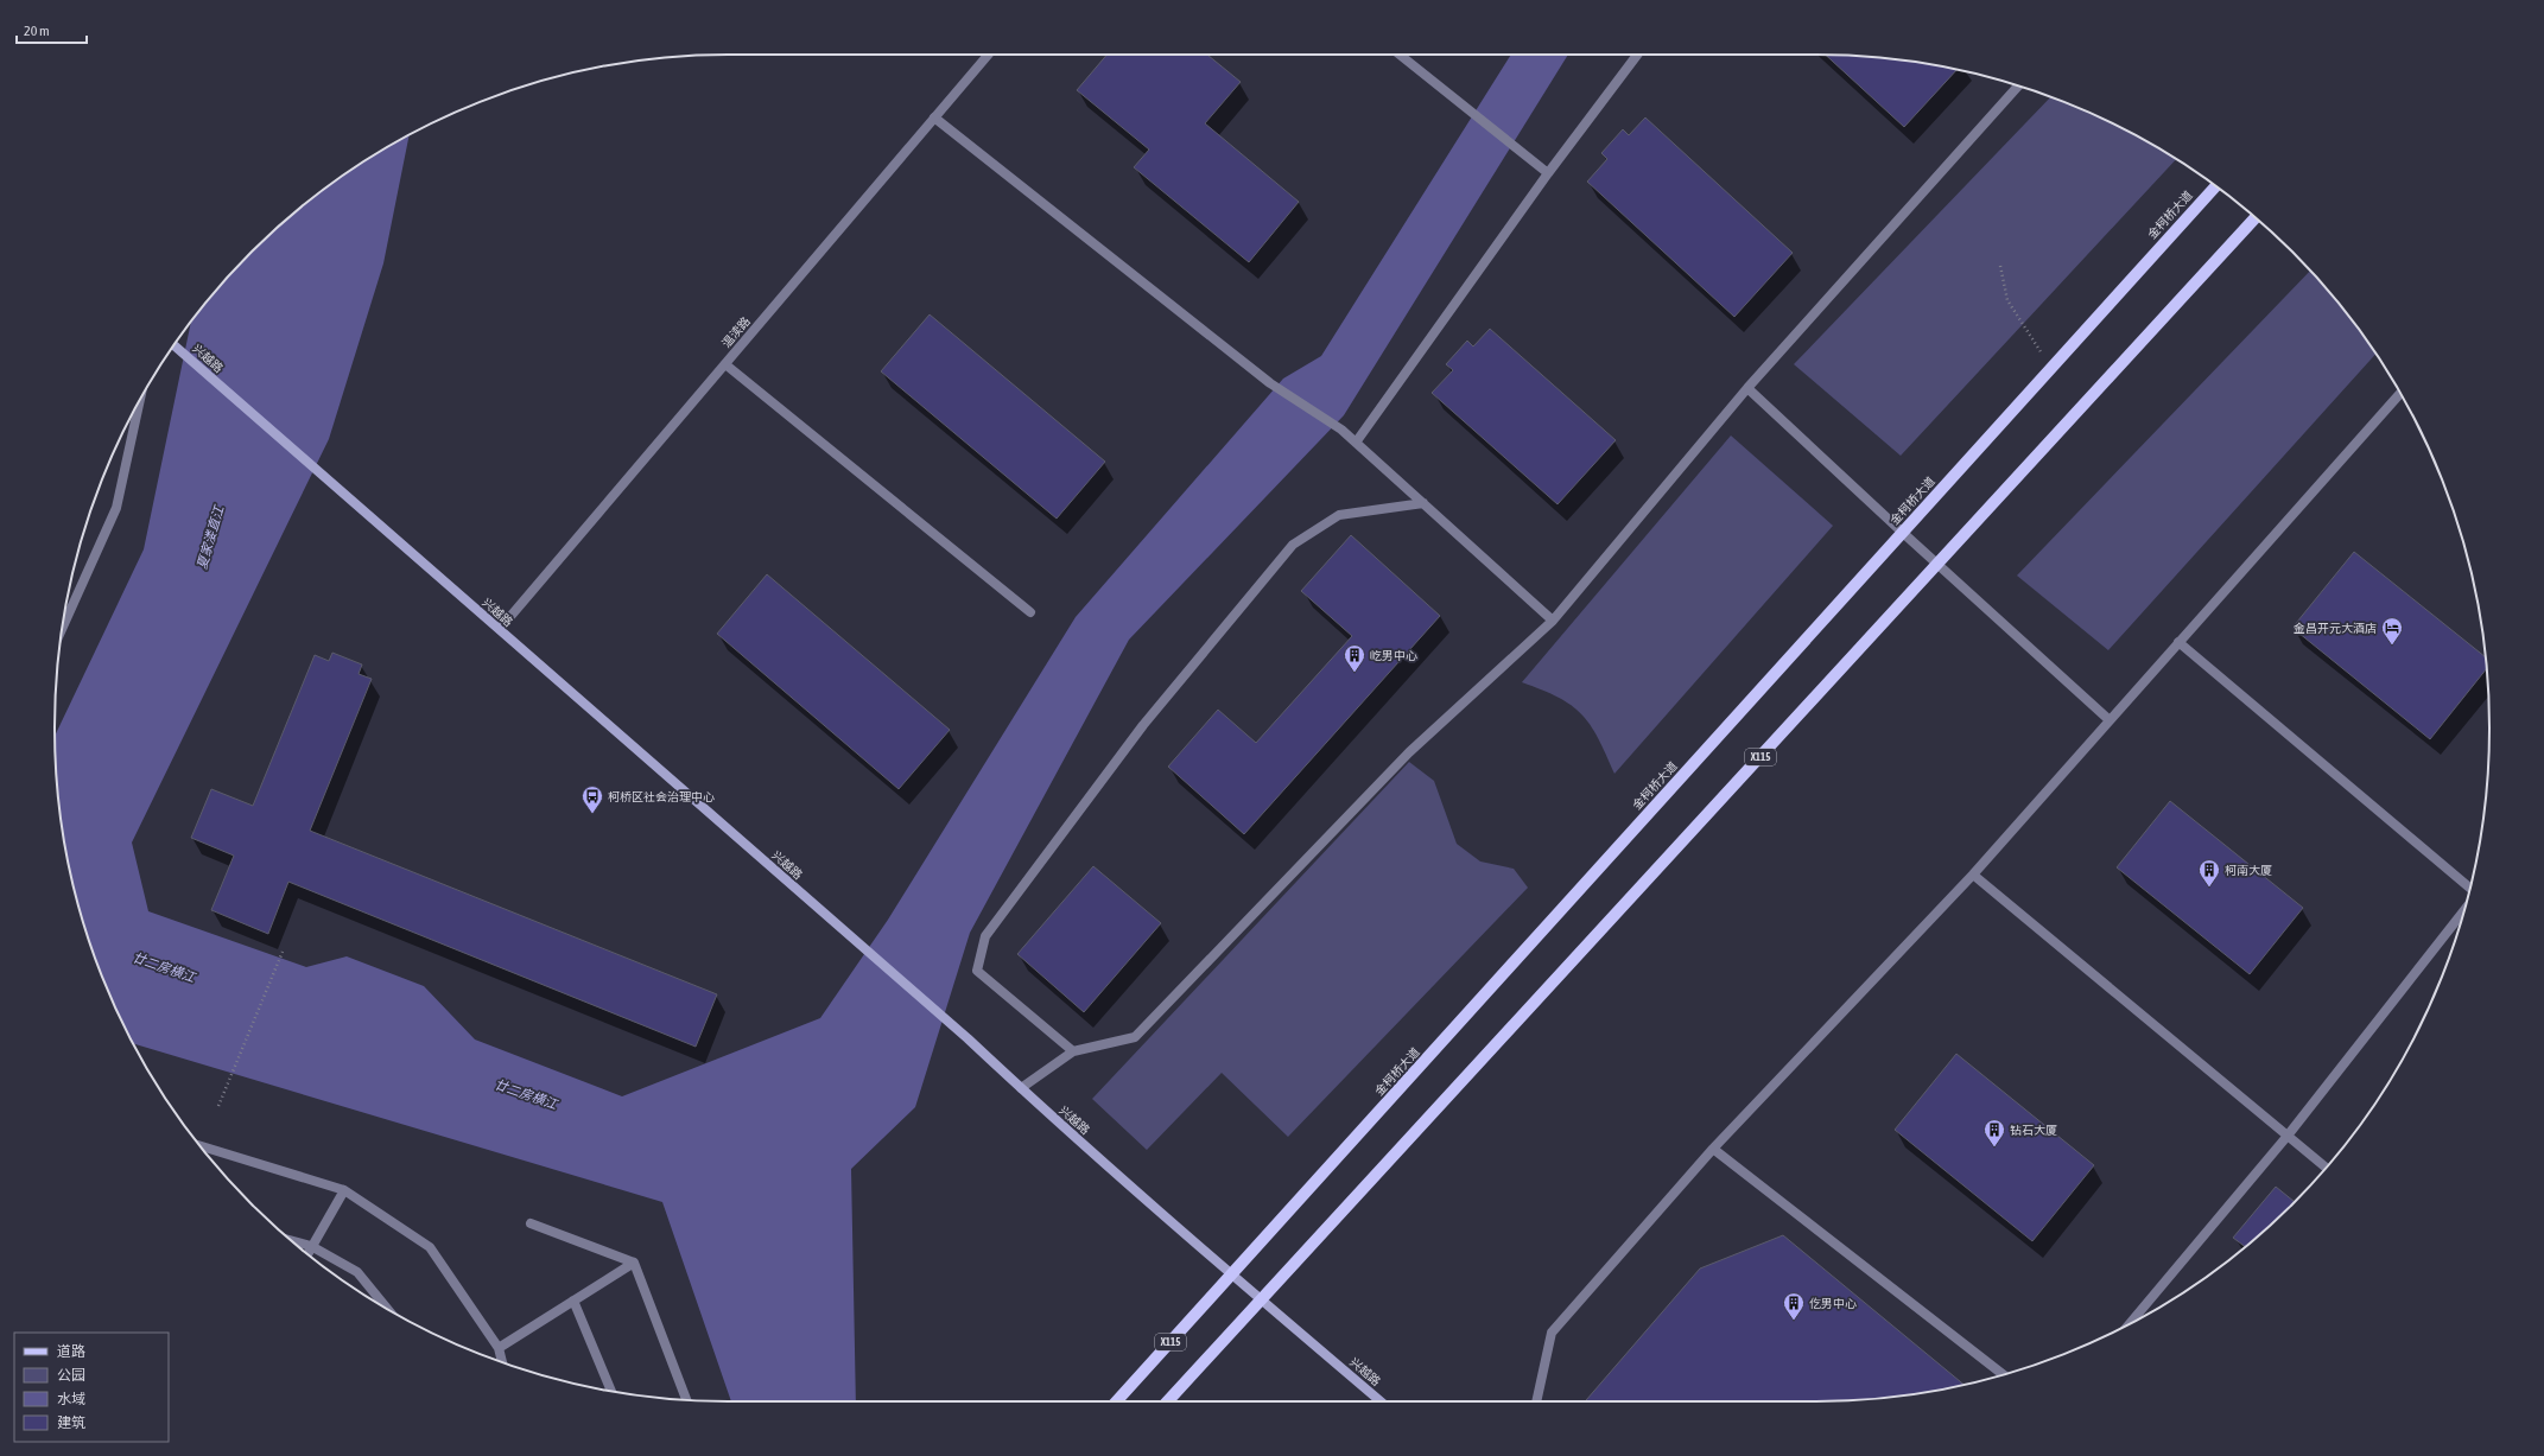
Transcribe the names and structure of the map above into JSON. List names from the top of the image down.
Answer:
{
  "streets": {
    "main road": ["金柯桥大道", "X115"],
    "street": ["温渎路", "兴越路"]
  },
  "crossings": [
    ["金柯桥大道", "兴越路"],
    ["温渎路", "兴越路"],
    ["兴越路", "X115"]
  ],
  "water": ["夏家溇直江", "廿二房横江"],
  "places": {
    "hotel": ["金昌开元大酒店"],
    "building": [
      "屹男中心",
      "柯南大厦",
      "钻石大厦",
      "仡男中心"
    ],
    "bus stop": ["柯桥区社会治理中心"]
  },
  "legend": [
    "道路",
    "公园",
    "水域",
    "建筑"
  ],
  "scale_bar": "20 m"
}
